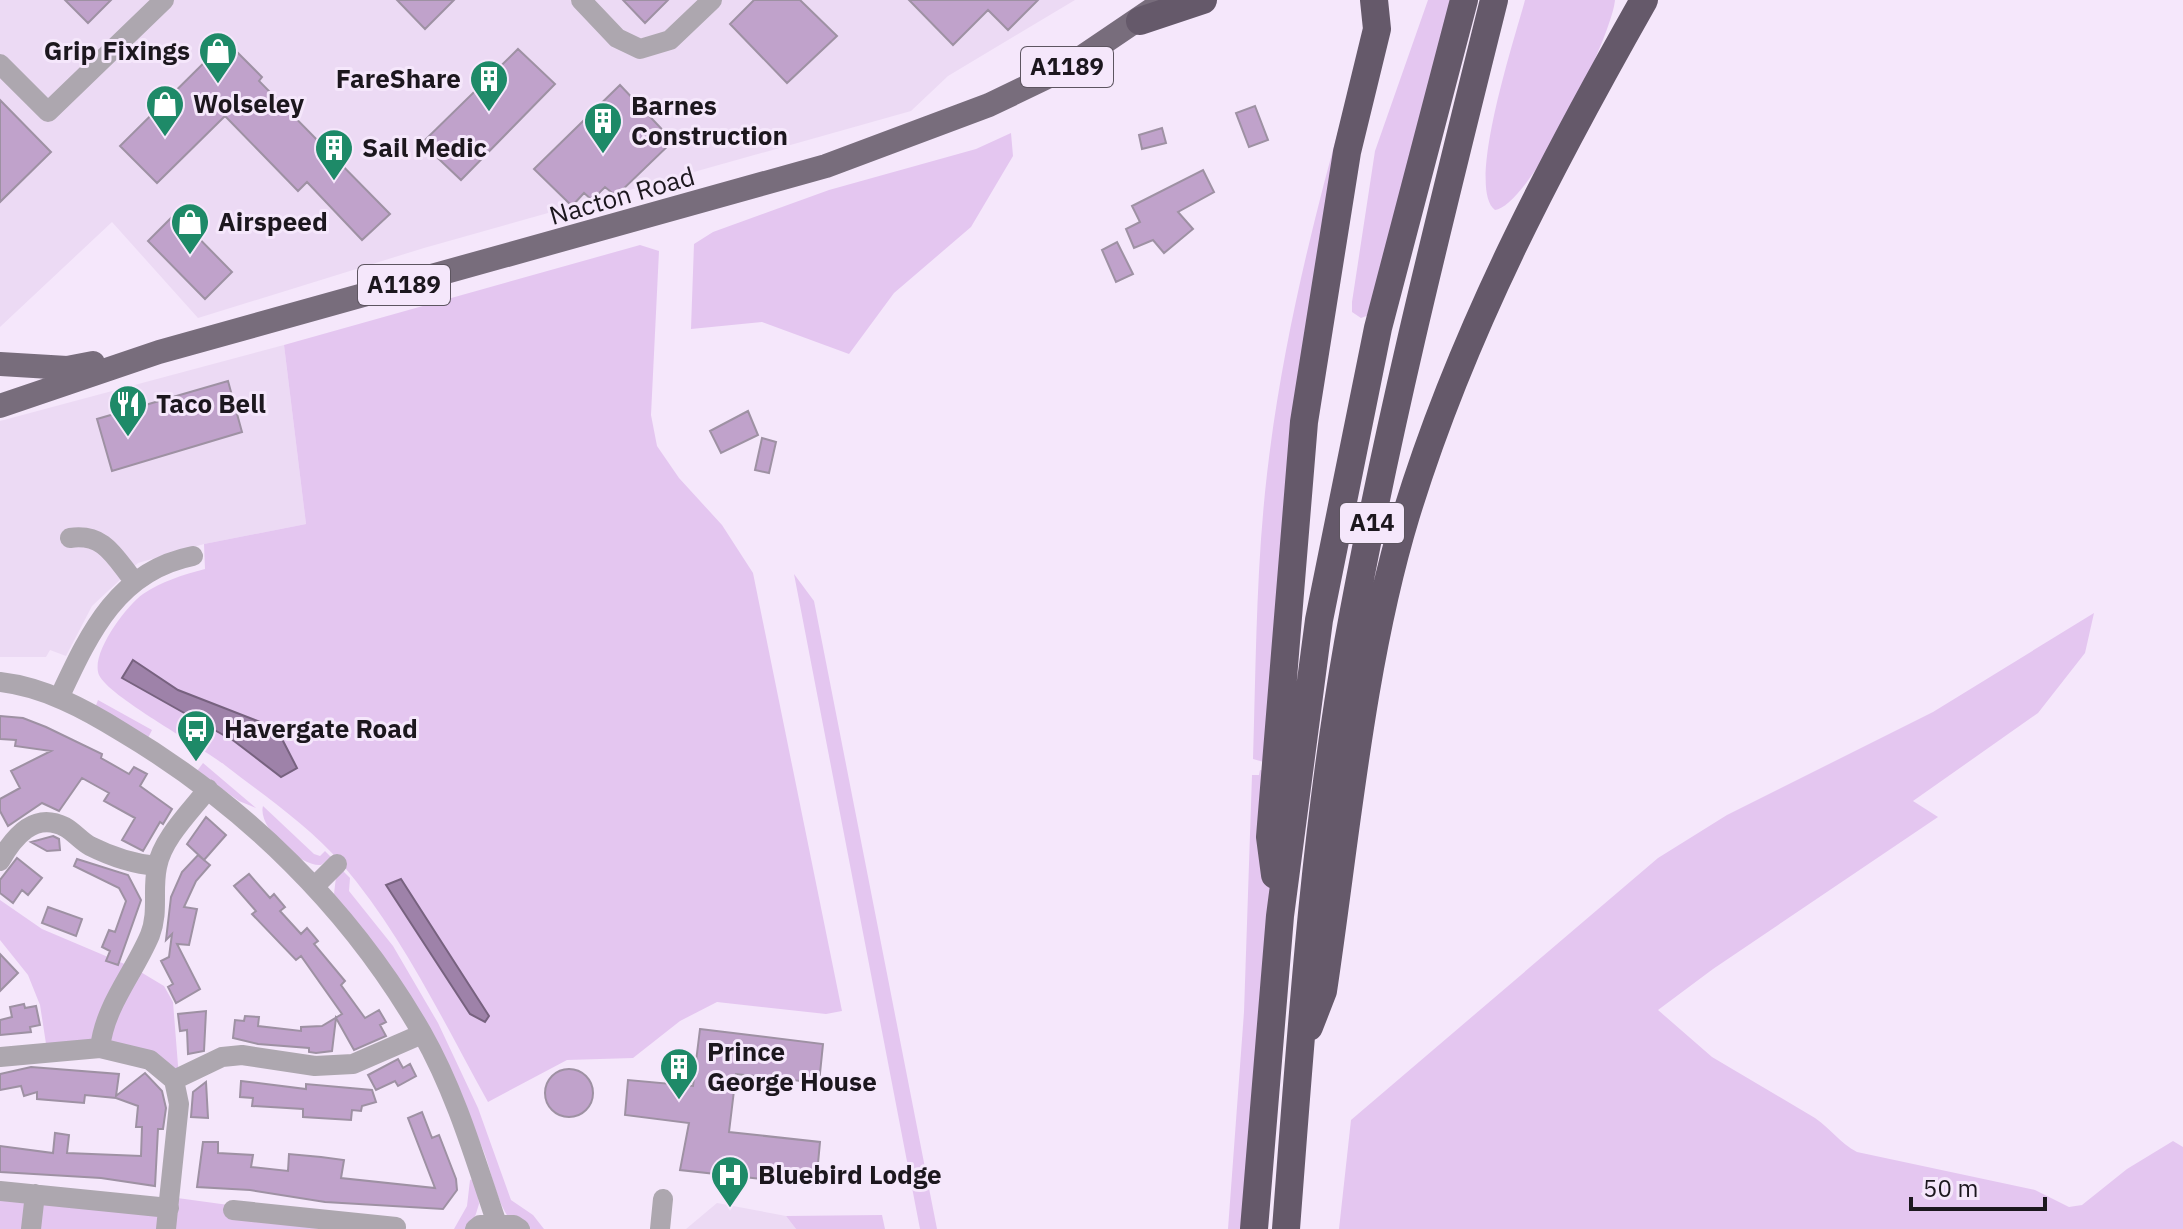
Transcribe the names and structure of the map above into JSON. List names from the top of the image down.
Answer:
{
  "streets": {
    "highway": ["A14"],
    "main road": ["A1189", "Nacton Road"]
  },
  "places": {
    "shop": ["Grip Fixings", "Wolseley", "Airspeed"],
    "building": [
      "FareShare",
      "Barnes Construction",
      "Sail Medic",
      "Prince George House"
    ],
    "restaurant": ["Taco Bell"],
    "bus stop": ["Havergate Road"],
    "hospital": ["Bluebird Lodge"]
  },
  "scale_bar": "50 m"
}
